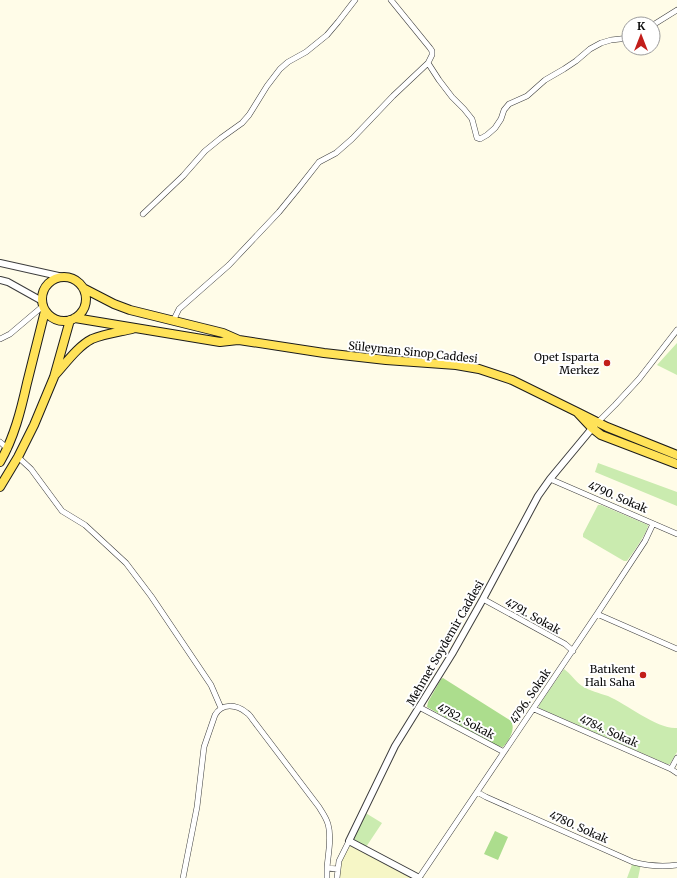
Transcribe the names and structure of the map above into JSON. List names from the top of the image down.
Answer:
{
  "streets": {
    "main road": ["Süleyman Sinop Caddesi"],
    "street": [
      "4790. Sokak",
      "4791. Sokak",
      "Mehmet Soydemir Caddesi",
      "4796. Sokak",
      "4782. Sokak",
      "4784. Sokak",
      "4780. Sokak"
    ]
  },
  "crossings": [
    ["Süleyman Sinop Caddesi", "Mehmet Soydemir Caddesi"],
    ["4790. Sokak", "Mehmet Soydemir Caddesi"],
    ["4790. Sokak", "4796. Sokak"],
    ["4791. Sokak", "Mehmet Soydemir Caddesi"],
    ["4791. Sokak", "4796. Sokak"],
    ["Mehmet Soydemir Caddesi", "4782. Sokak"],
    ["4796. Sokak", "4782. Sokak"],
    ["4796. Sokak", "4784. Sokak"],
    ["4796. Sokak", "4780. Sokak"]
  ],
  "places": ["Opet Isparta Merkez", "Batıkent Halı Saha"],
  "north": "top"
}
